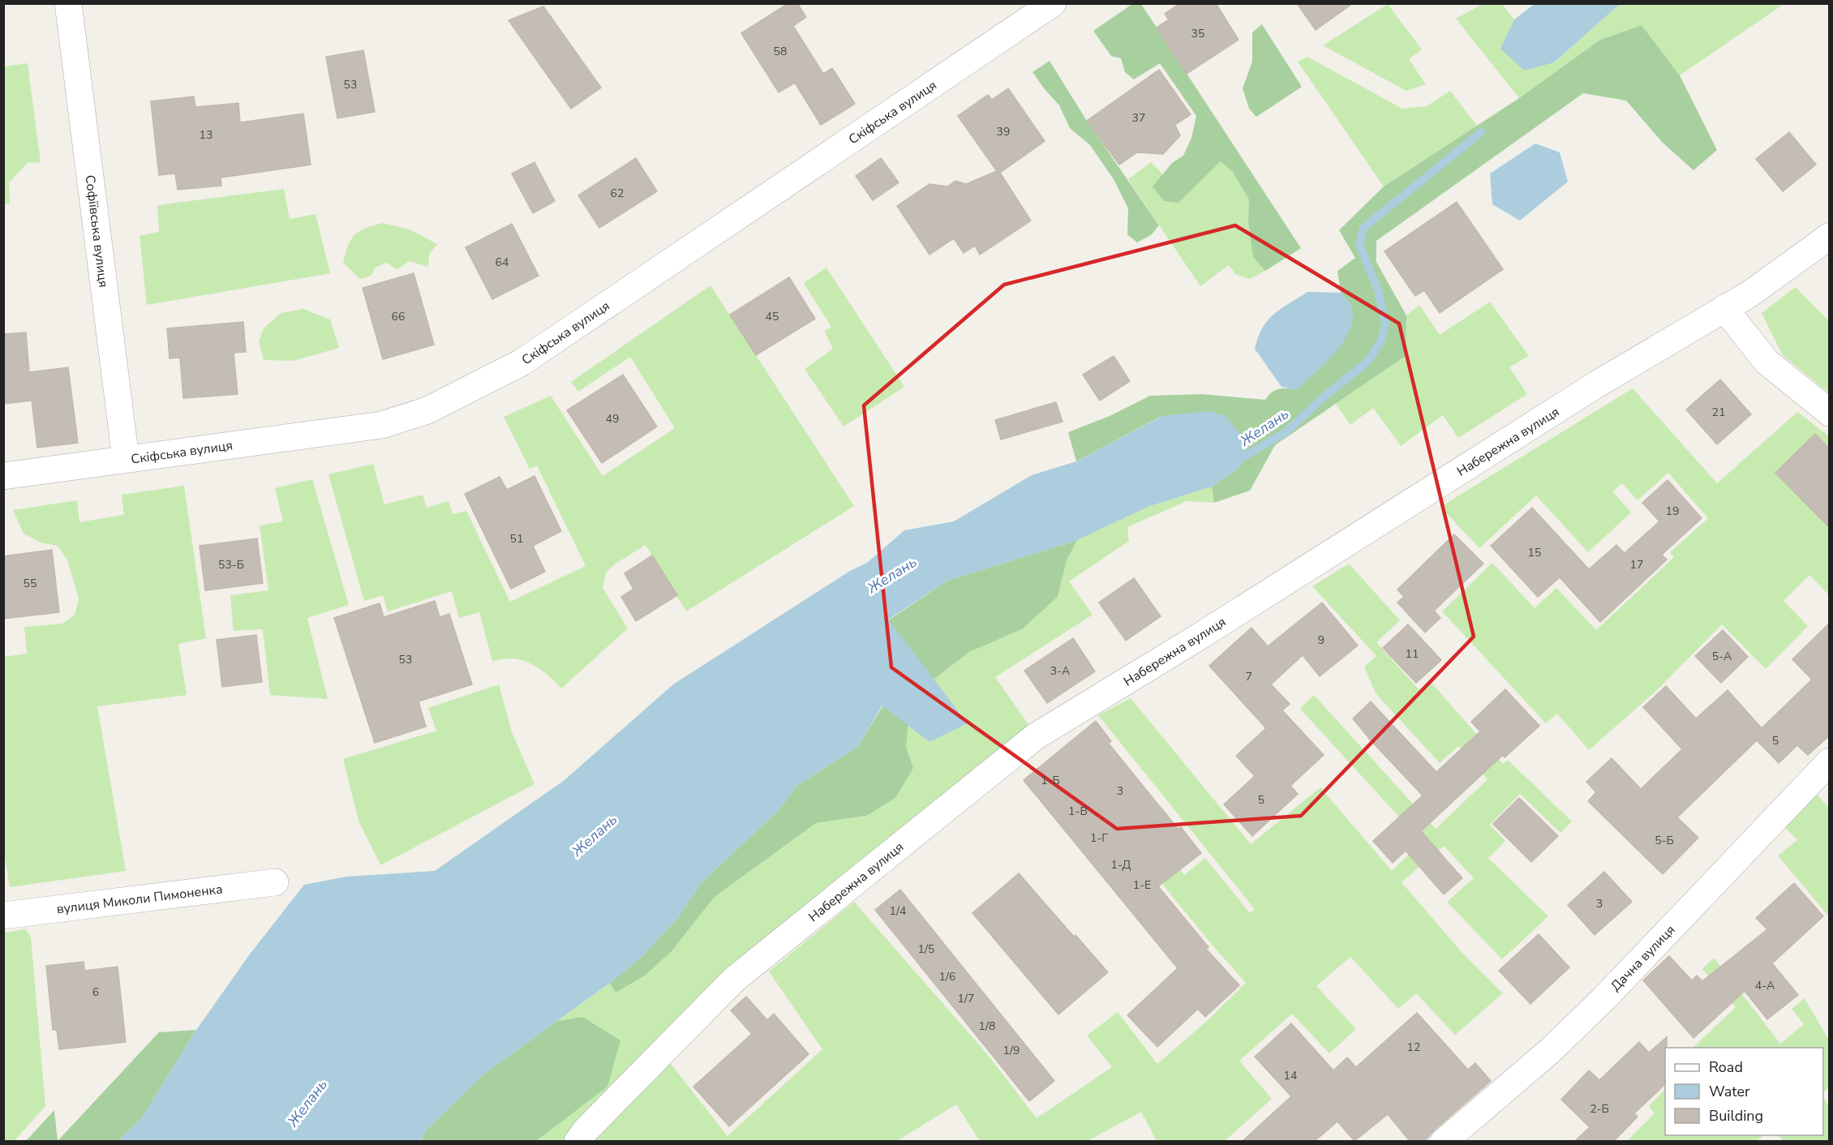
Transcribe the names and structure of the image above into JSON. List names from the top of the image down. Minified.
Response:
{"streets":{"street":["Скіфська вулиця","Софіївська вулиця","Набережна вулиця","вулиця Миколи Пимоненка","Дачна вулиця"]},"crossings":[["Скіфська вулиця","Софіївська вулиця"]],"water":["Желань"],"house_numbers":["35","58","53","37","39","13","62","64","66","45","21","49","19","51","15","53-Б","17","55","9","11","5-А","53","3-А","7","5","1-Б","3","5","1-В","1-Г","5-Б","1-Д","1-Е","3","1/4","1/5","1/6","4-А","6","1/7","1/8","12","1/9","14","2-Б"],"legend":["Road","Water","Building"]}
